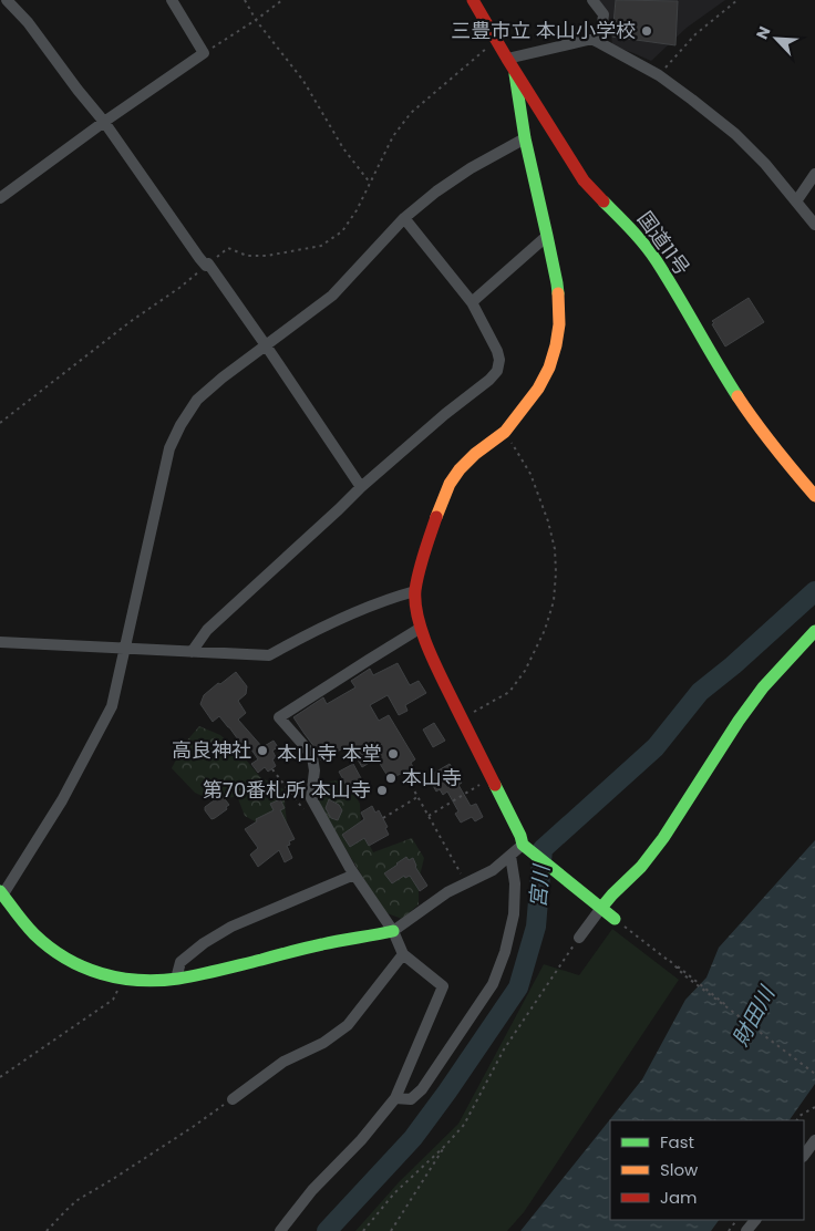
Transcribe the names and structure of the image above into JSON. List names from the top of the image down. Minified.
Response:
{"streets":{"main road":["国道11号"]},"water":["宮川","財田川"],"places":["三豊市立 本山小学校","高良神社","本山寺 本堂","本山寺","第70番札所 本山寺"],"legend":["Fast","Slow","Jam"],"north":"top left"}
